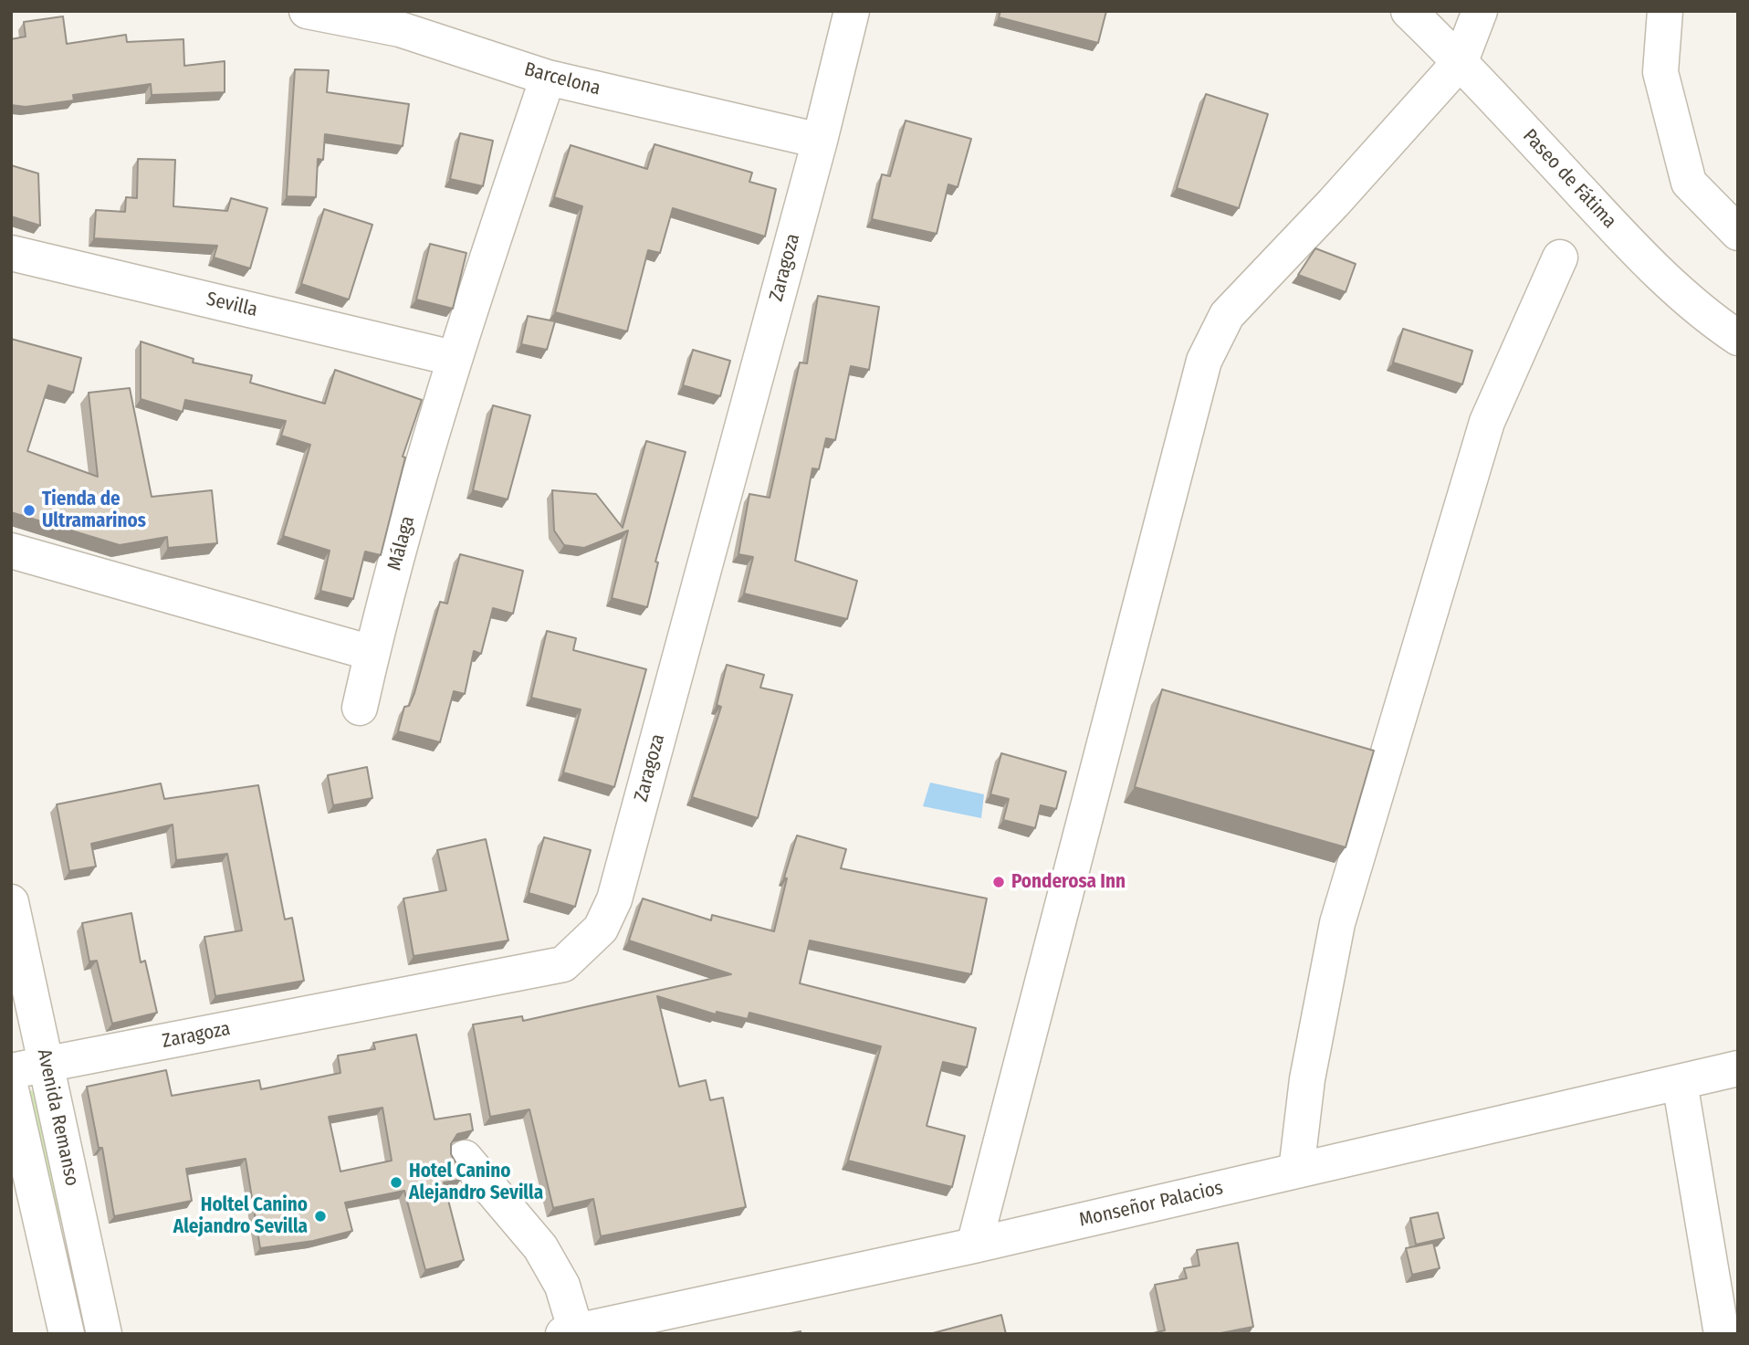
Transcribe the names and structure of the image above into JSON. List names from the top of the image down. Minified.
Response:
{"streets":{"street":["Barcelona","Paseo de Fátima","Zaragoza","Sevilla","Málaga","Avenida Remanso","Monseñor Palacios"]},"crossings":[["Barcelona","Zaragoza"],["Barcelona","Málaga"],["Zaragoza","Avenida Remanso"],["Sevilla","Málaga"]],"places":["Tienda de Ultramarinos","Ponderosa Inn","Hotel Canino Alejandro Sevilla","Holtel Canino Alejandro Sevilla"]}
